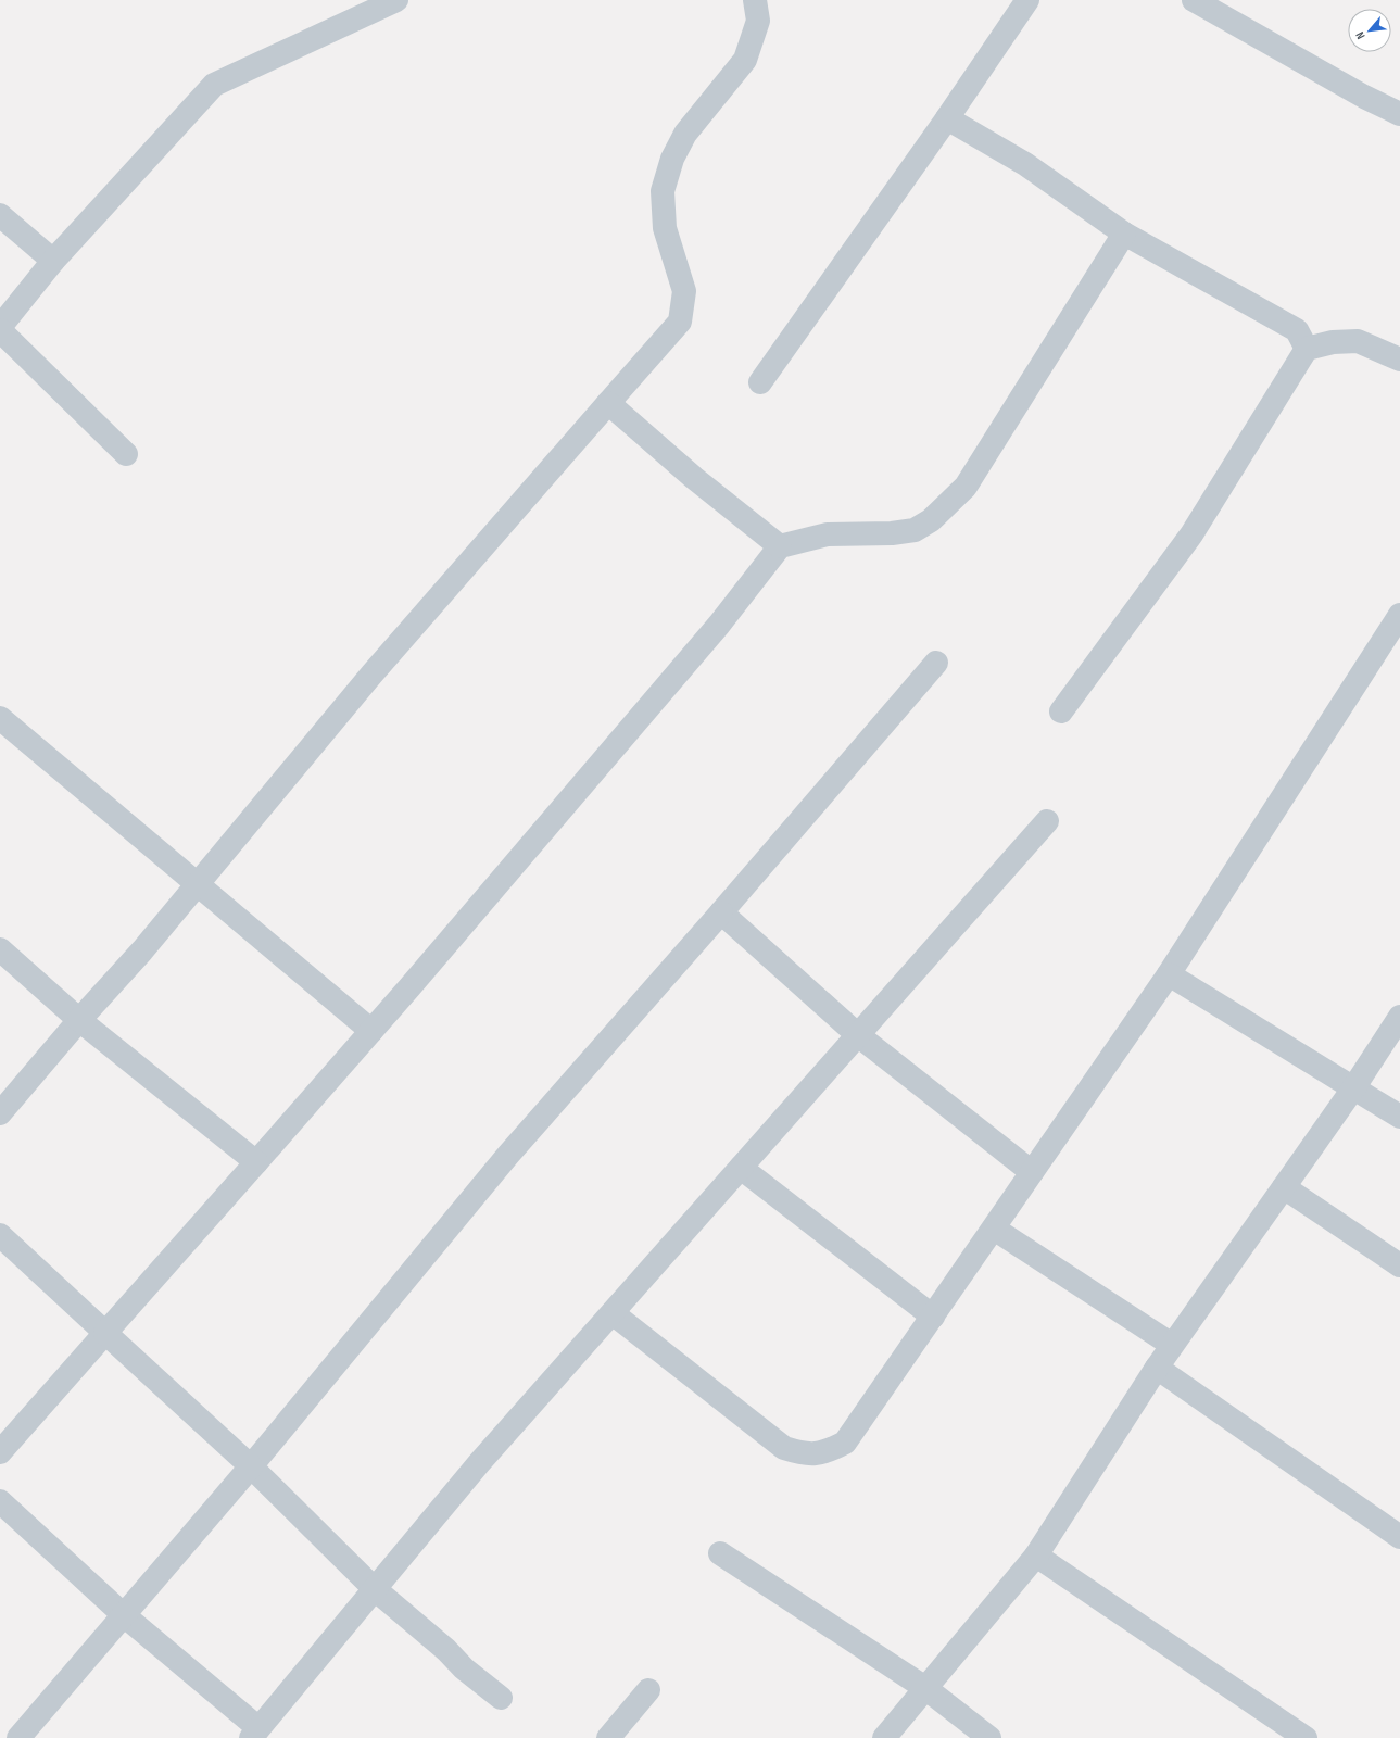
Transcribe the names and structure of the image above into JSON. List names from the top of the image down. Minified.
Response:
{"north":"bottom left"}
